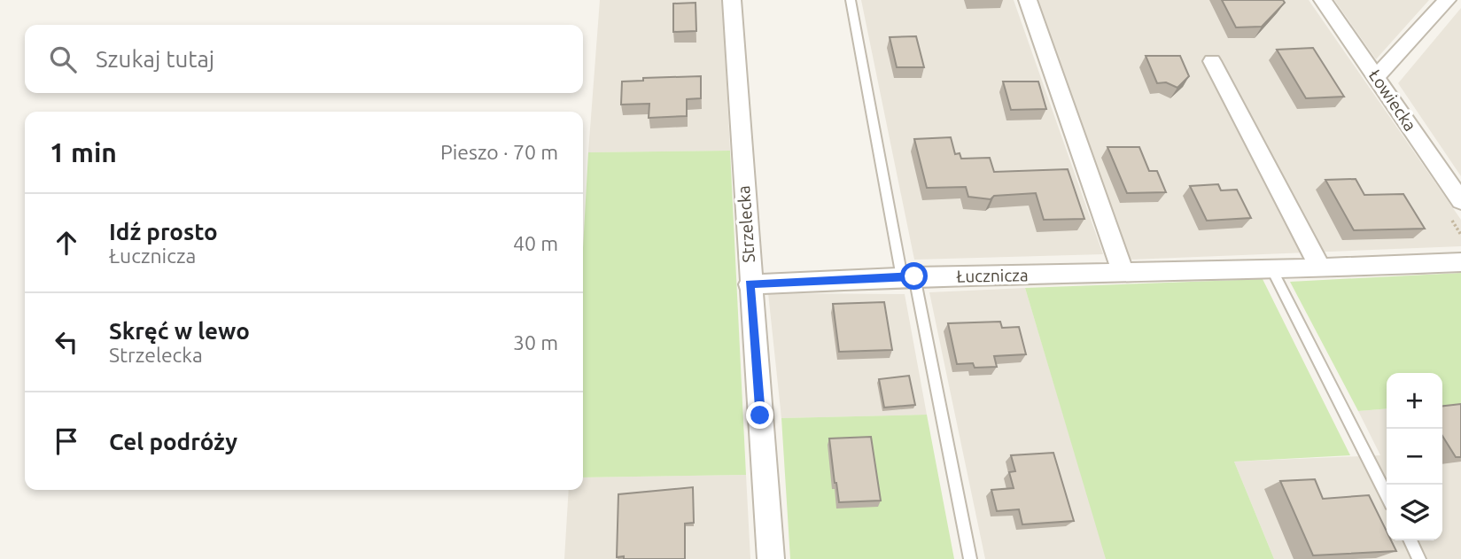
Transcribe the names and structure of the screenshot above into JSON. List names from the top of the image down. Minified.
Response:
{"streets":{"street":["Łowiecka","Strzelecka","Łucznicza"]},"crossings":[["Strzelecka","Łucznicza"]],"page":{"search":"Szukaj tutaj","heading":["1 min","Pieszo · 70 m"],"list":[["Idź prosto","Łucznicza","40 m"],["Skręć w lewo","Strzelecka","30 m"],"Cel podróży"],"map_buttons":["+","−"]}}
